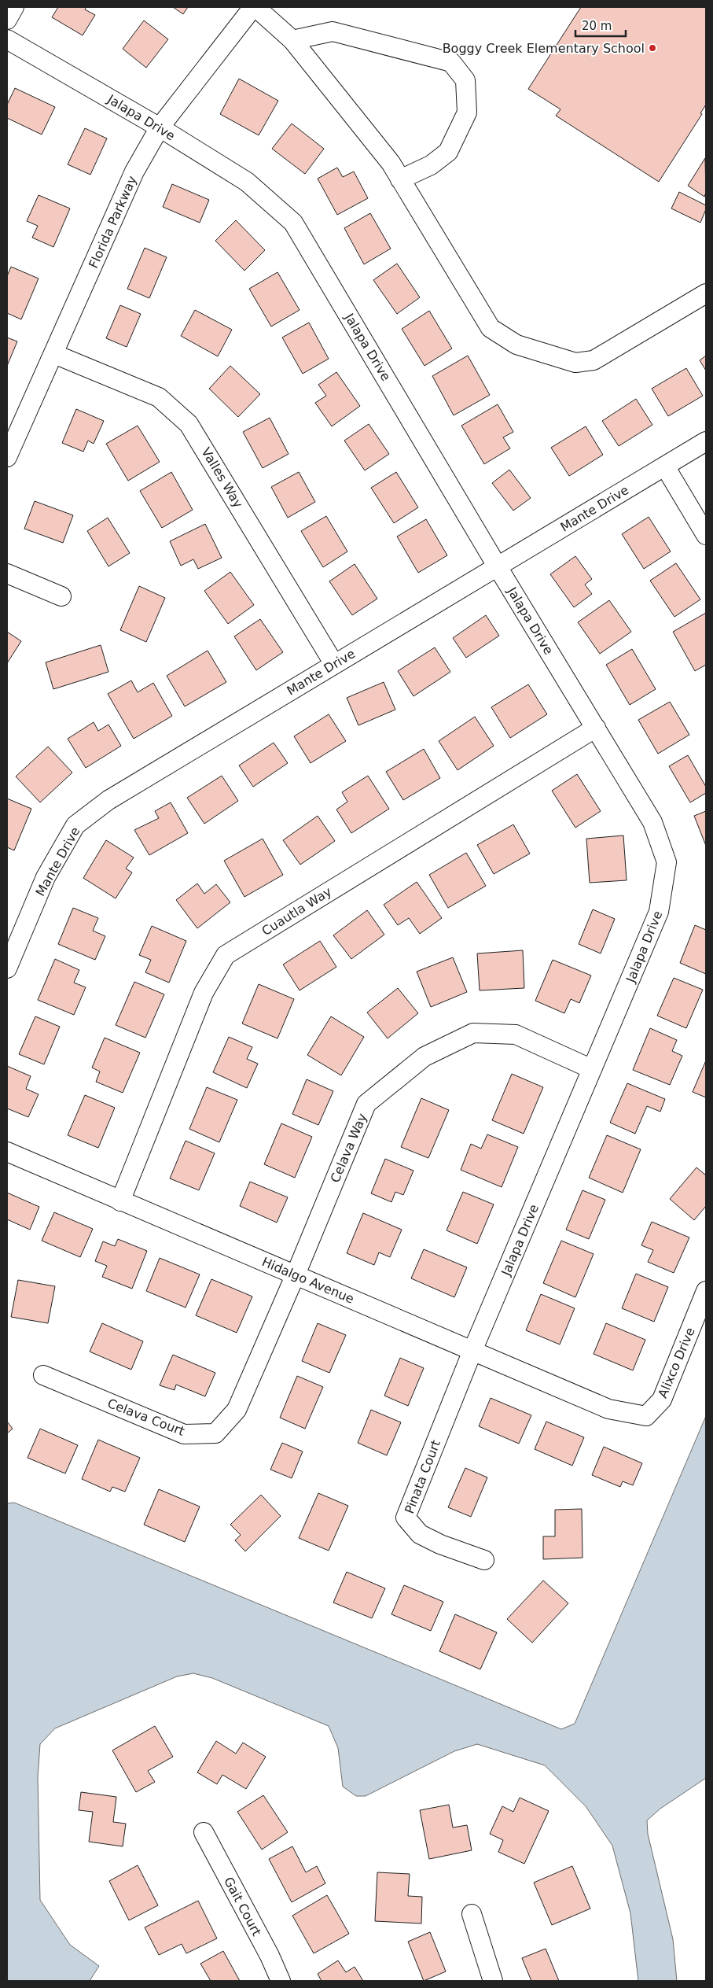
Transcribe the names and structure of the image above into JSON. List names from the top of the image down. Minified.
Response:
{"streets":{"street":["Jalapa Drive","Florida Parkway","Valles Way","Mante Drive","Cuautla Way","Celava Way","Hidalgo Avenue","Alixco Drive","Celava Court","Pinata Court","Gait Court"]},"crossings":[["Jalapa Drive","Florida Parkway"],["Jalapa Drive","Mante Drive"],["Jalapa Drive","Cuautla Way"],["Jalapa Drive","Celava Way"],["Jalapa Drive","Hidalgo Avenue"],["Jalapa Drive","Pinata Court"],["Florida Parkway","Valles Way"],["Valles Way","Mante Drive"],["Cuautla Way","Hidalgo Avenue"],["Celava Way","Hidalgo Avenue"],["Celava Way","Celava Court"],["Hidalgo Avenue","Alixco Drive"],["Hidalgo Avenue","Celava Court"],["Hidalgo Avenue","Pinata Court"]],"places":["Boggy Creek Elementary School"],"scale_bar":"20 m"}
